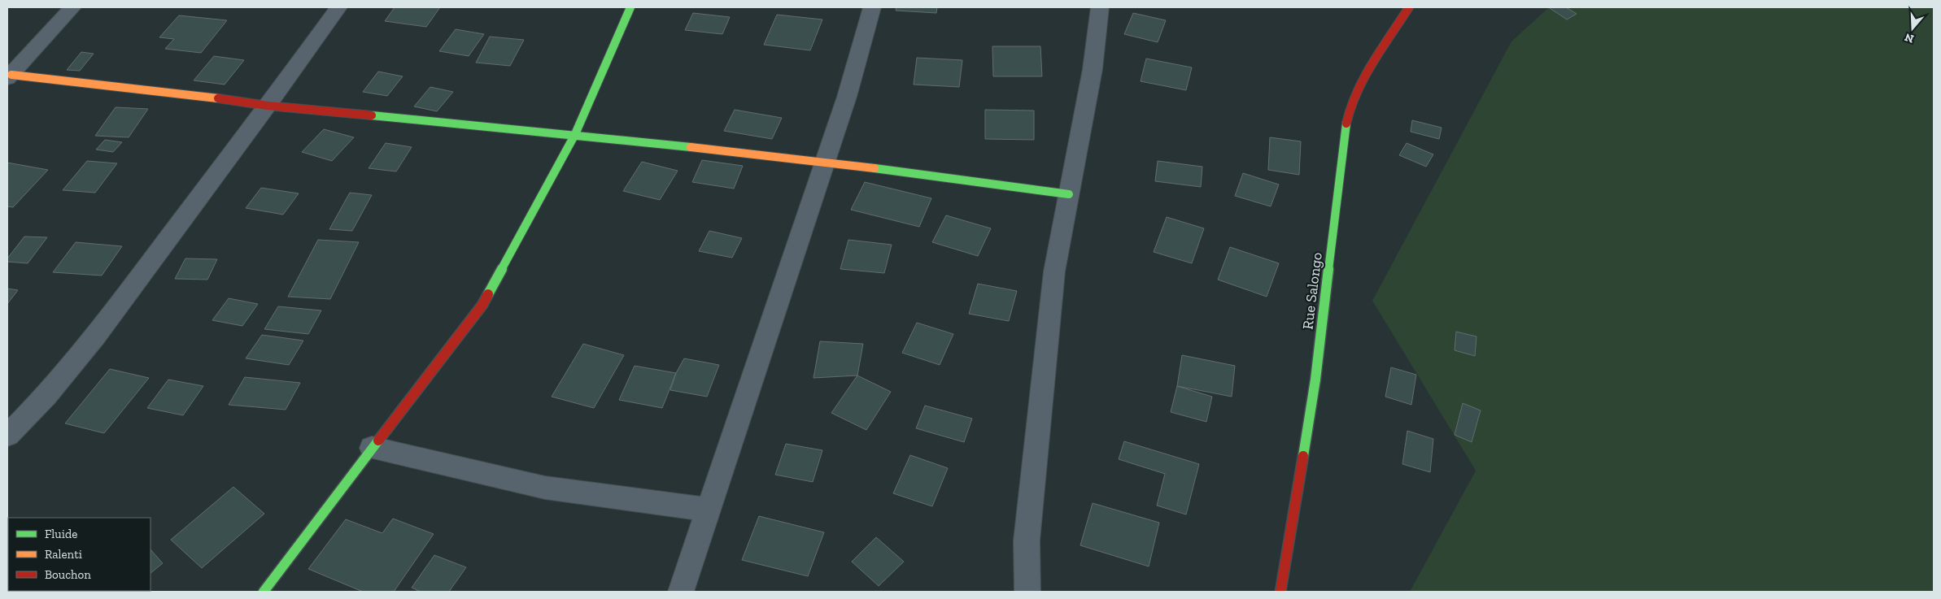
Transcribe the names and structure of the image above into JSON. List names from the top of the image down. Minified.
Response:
{"streets":{"street":["Rue Salongo"]},"legend":["Fluide","Ralenti","Bouchon"],"north":"bottom"}
